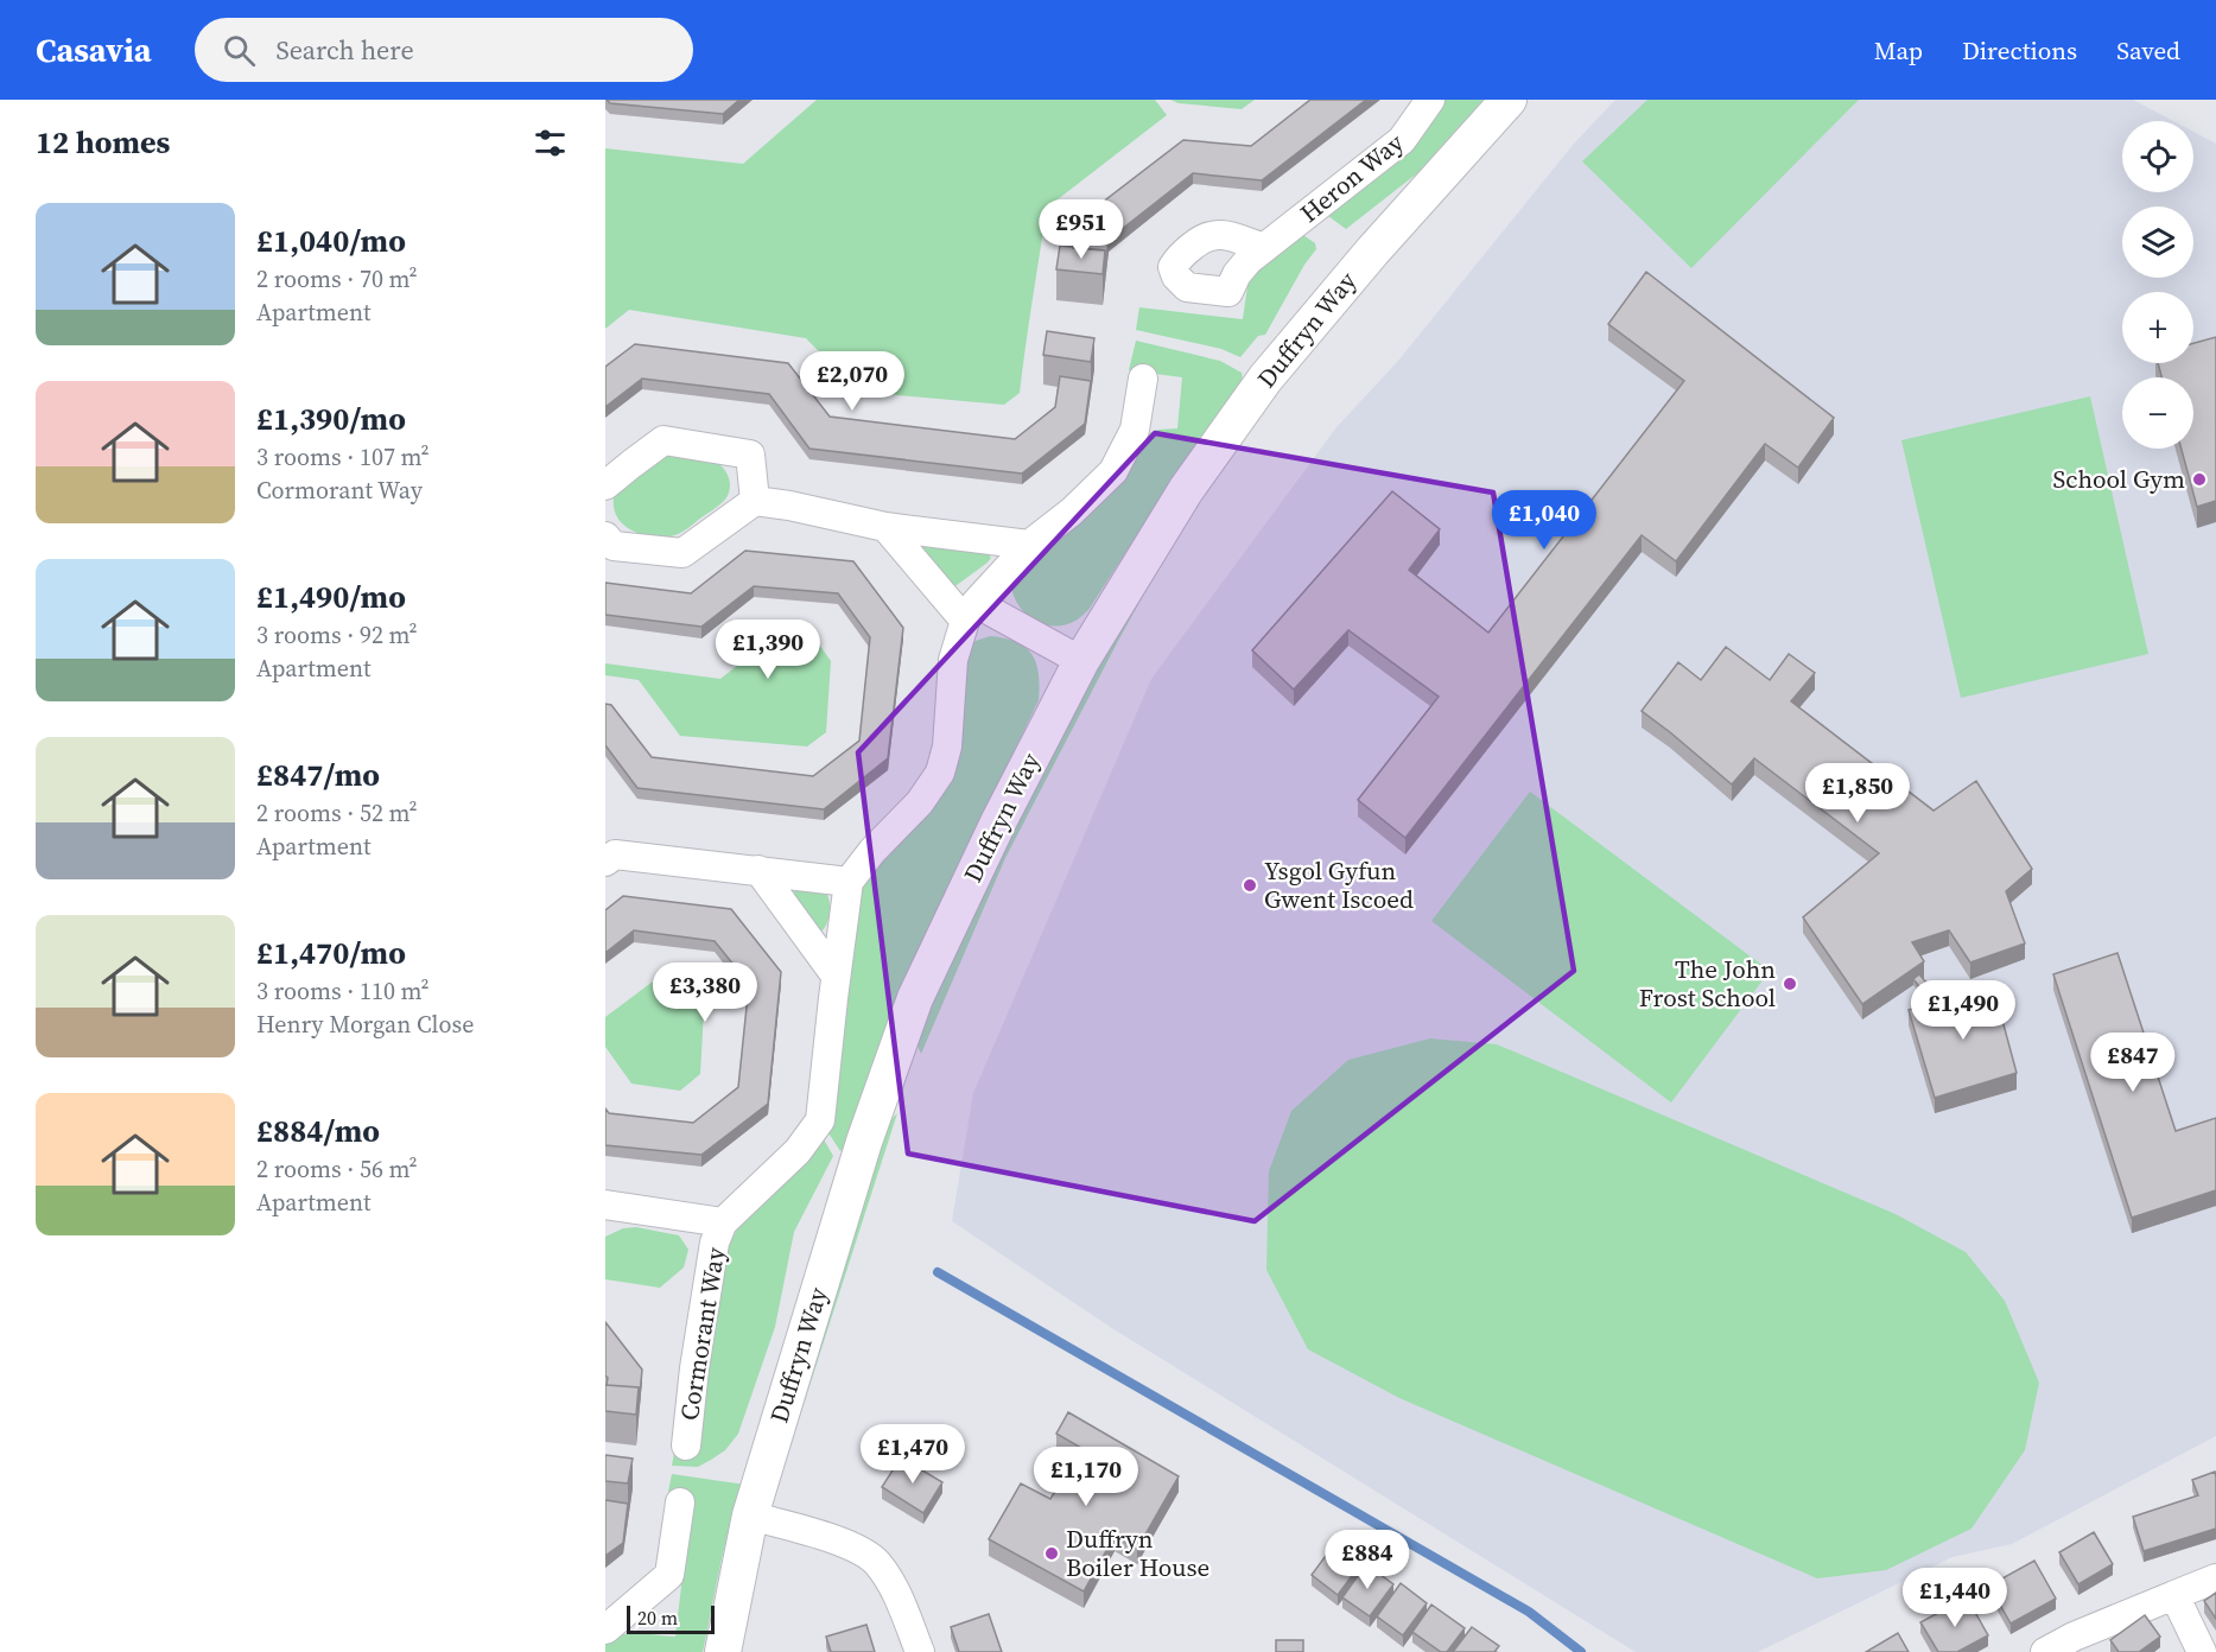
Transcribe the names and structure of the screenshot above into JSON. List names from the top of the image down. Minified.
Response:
{"streets":{"street":["Heron Way","Duffryn Way","Cormorant Way"]},"places":["School Gym","Ysgol Gyfun Gwent Iscoed","The John Frost School","Duffryn Boiler House"],"scale_bar":"20 m","page":{"header":"Casavia","search":"Search here","nav":["Map","Directions","Saved"],"heading":"12 homes","map_buttons":["+","−"],"list":[{"name":"£1,040/mo","note":"2 rooms · 70 m² · Apartment"},{"name":"£1,390/mo","note":"3 rooms · 107 m² · Cormorant Way"},{"name":"£1,490/mo","note":"3 rooms · 92 m² · Apartment"},{"name":"£847/mo","note":"2 rooms · 52 m² · Apartment"},{"name":"£1,470/mo","note":"3 rooms · 110 m² · Henry Morgan Close"},{"name":"£884/mo","note":"2 rooms · 56 m² · Apartment"}],"price":["£951","£2,070","£1,040","£1,390","£1,850","£3,380","£1,490","£847","£1,470","£1,170","£884","£1,440"],"scale":"20 m"}}
